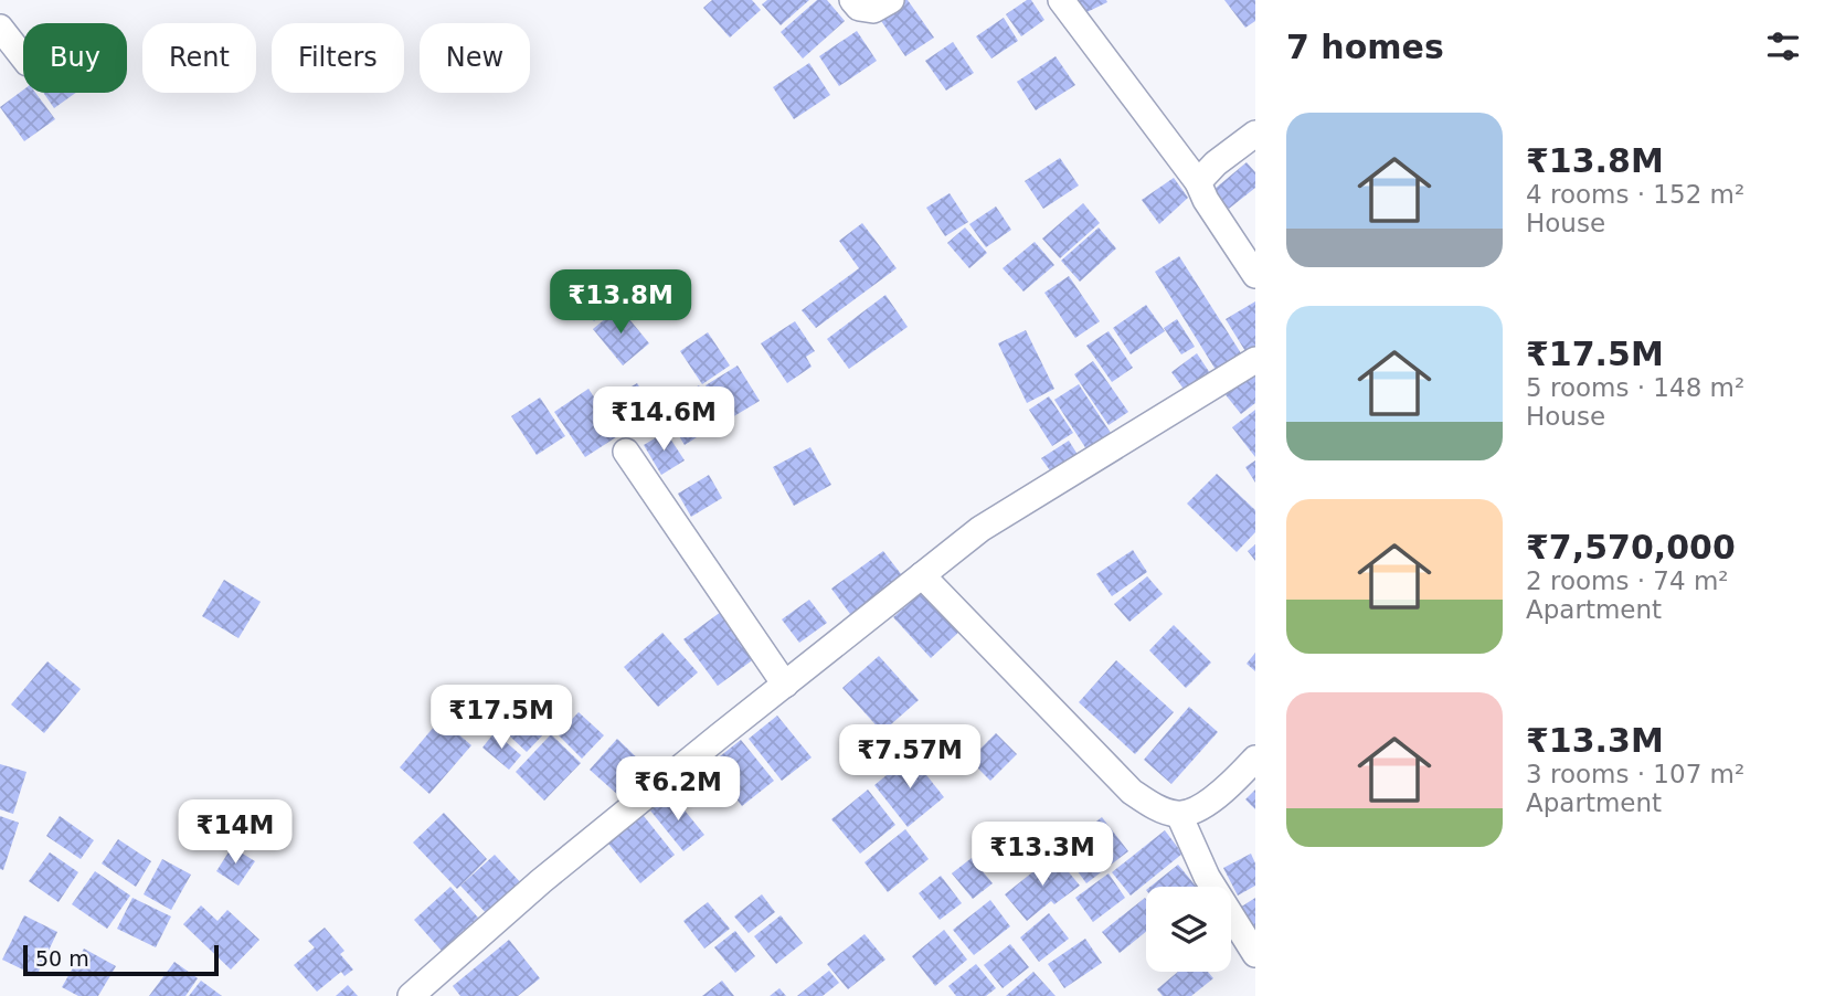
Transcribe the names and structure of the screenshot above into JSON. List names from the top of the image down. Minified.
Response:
{"scale_bar":"50 m","page":{"heading":"7 homes","chip":["Buy","Rent","Filters","New"],"list":[{"name":"₹13.8M","note":"4 rooms · 152 m² · House"},{"name":"₹17.5M","note":"5 rooms · 148 m² · House"},{"name":"₹7,570,000","note":"2 rooms · 74 m² · Apartment"},{"name":"₹13.3M","note":"3 rooms · 107 m² · Apartment"}],"price":["₹13.8M","₹14.6M","₹17.5M","₹7.57M","₹6.2M","₹14M","₹13.3M"],"scale":"50 m"}}
